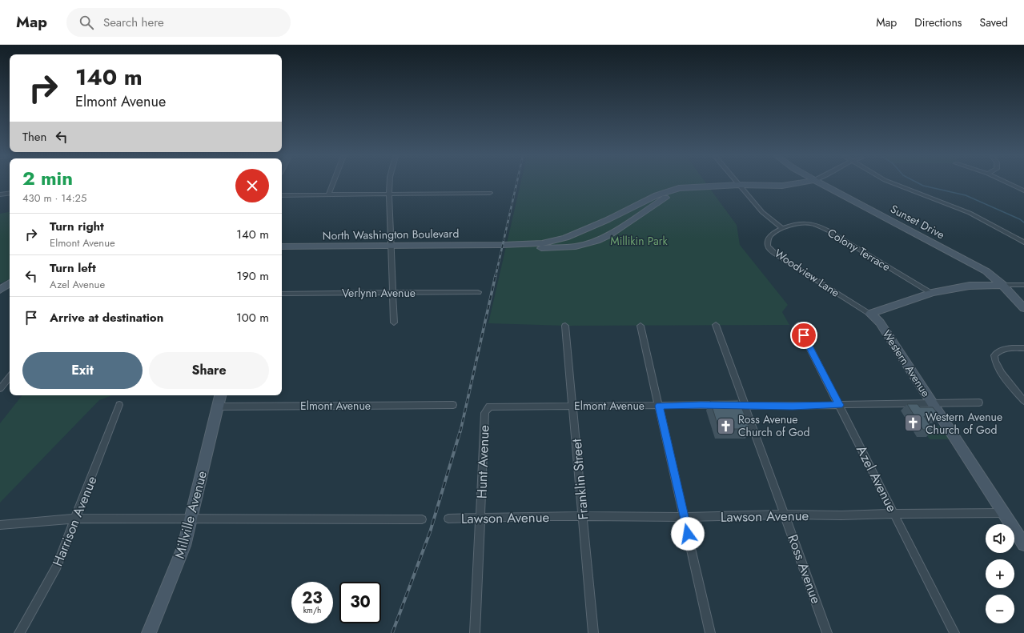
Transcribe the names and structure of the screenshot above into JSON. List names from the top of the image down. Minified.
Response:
{"streets":{"street":["Sunset Drive","North Washington Boulevard","Colony Terrace","Woodview Lane","Verlynn Avenue","Western Avenue","Elmont Avenue","Hunt Avenue","Azel Avenue","Franklin Street","Millville Avenue","Lawson Avenue","Harrison Avenue","Ross Avenue"]},"crossings":[["Colony Terrace","Woodview Lane"],["Woodview Lane","Western Avenue"],["Western Avenue","Elmont Avenue"],["Western Avenue","Lawson Avenue"],["Elmont Avenue","Hunt Avenue"],["Elmont Avenue","Azel Avenue"],["Elmont Avenue","Franklin Street"],["Elmont Avenue","Millville Avenue"],["Elmont Avenue","Ross Avenue"],["Hunt Avenue","Lawson Avenue"],["Azel Avenue","Lawson Avenue"],["Franklin Street","Lawson Avenue"],["Lawson Avenue","Ross Avenue"]],"parks":["Millikin Park"],"places":{"church":["Western Avenue Church of God","Ross Avenue Church of God"]},"page":{"header":"Map","search":"Search here","nav":["Map","Directions","Saved"],"turn":["140 m","Elmont Avenue"],"then":"Then","heading":["2 min","430 m · 14:25"],"list":[{"name":"Turn right","note":"Elmont Avenue","value":"140 m"},{"name":"Turn left","note":"Azel Avenue","value":"190 m"},{"name":"Arrive at destination","value":"100 m"}],"buttons":["Exit","Share"],"map_buttons":["+","−"],"speed":"23 km/h","limit":"30"}}
